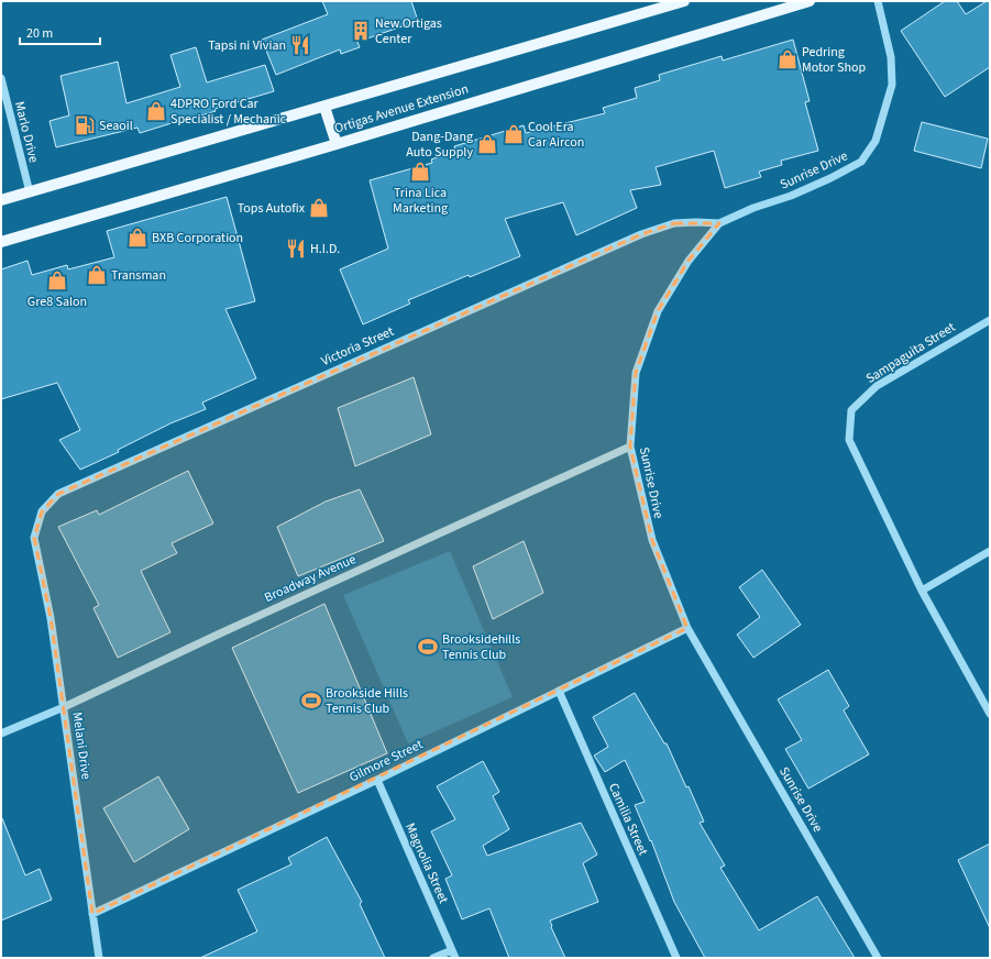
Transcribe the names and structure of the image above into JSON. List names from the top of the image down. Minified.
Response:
{"streets":{"main road":["Ortigas Avenue Extension"],"street":["Marlo Drive","Sunrise Drive","Victoria Street","Sampaguita Street","Broadway Avenue","Melani Drive","Gilmore Street","Camilia Street","Magnolia Street"]},"crossings":[["Ortigas Avenue Extension","Marlo Drive"],["Sunrise Drive","Victoria Street"],["Sunrise Drive","Broadway Avenue"],["Sunrise Drive","Gilmore Street"],["Victoria Street","Melani Drive"],["Broadway Avenue","Melani Drive"],["Melani Drive","Gilmore Street"],["Gilmore Street","Camilia Street"],["Gilmore Street","Magnolia Street"]],"places":{"building":["New Ortigas Center"],"restaurant":["Tapsi ni Vivian","H.I.D."],"shop":["Pedring Motor Shop","4DPRO Ford Car Specialist / Mechanic","Cool Era Car Aircon","Dang-Dang Auto Supply","Trina Lica Marketing","Tops Autofix","BXB Corporation","Transman","Gre8 Salon"],"fuel station":["Seaoil"],"sports":["Brooksidehills Tennis Club","Brookside Hills Tennis Club"]},"scale_bar":"20 m"}
